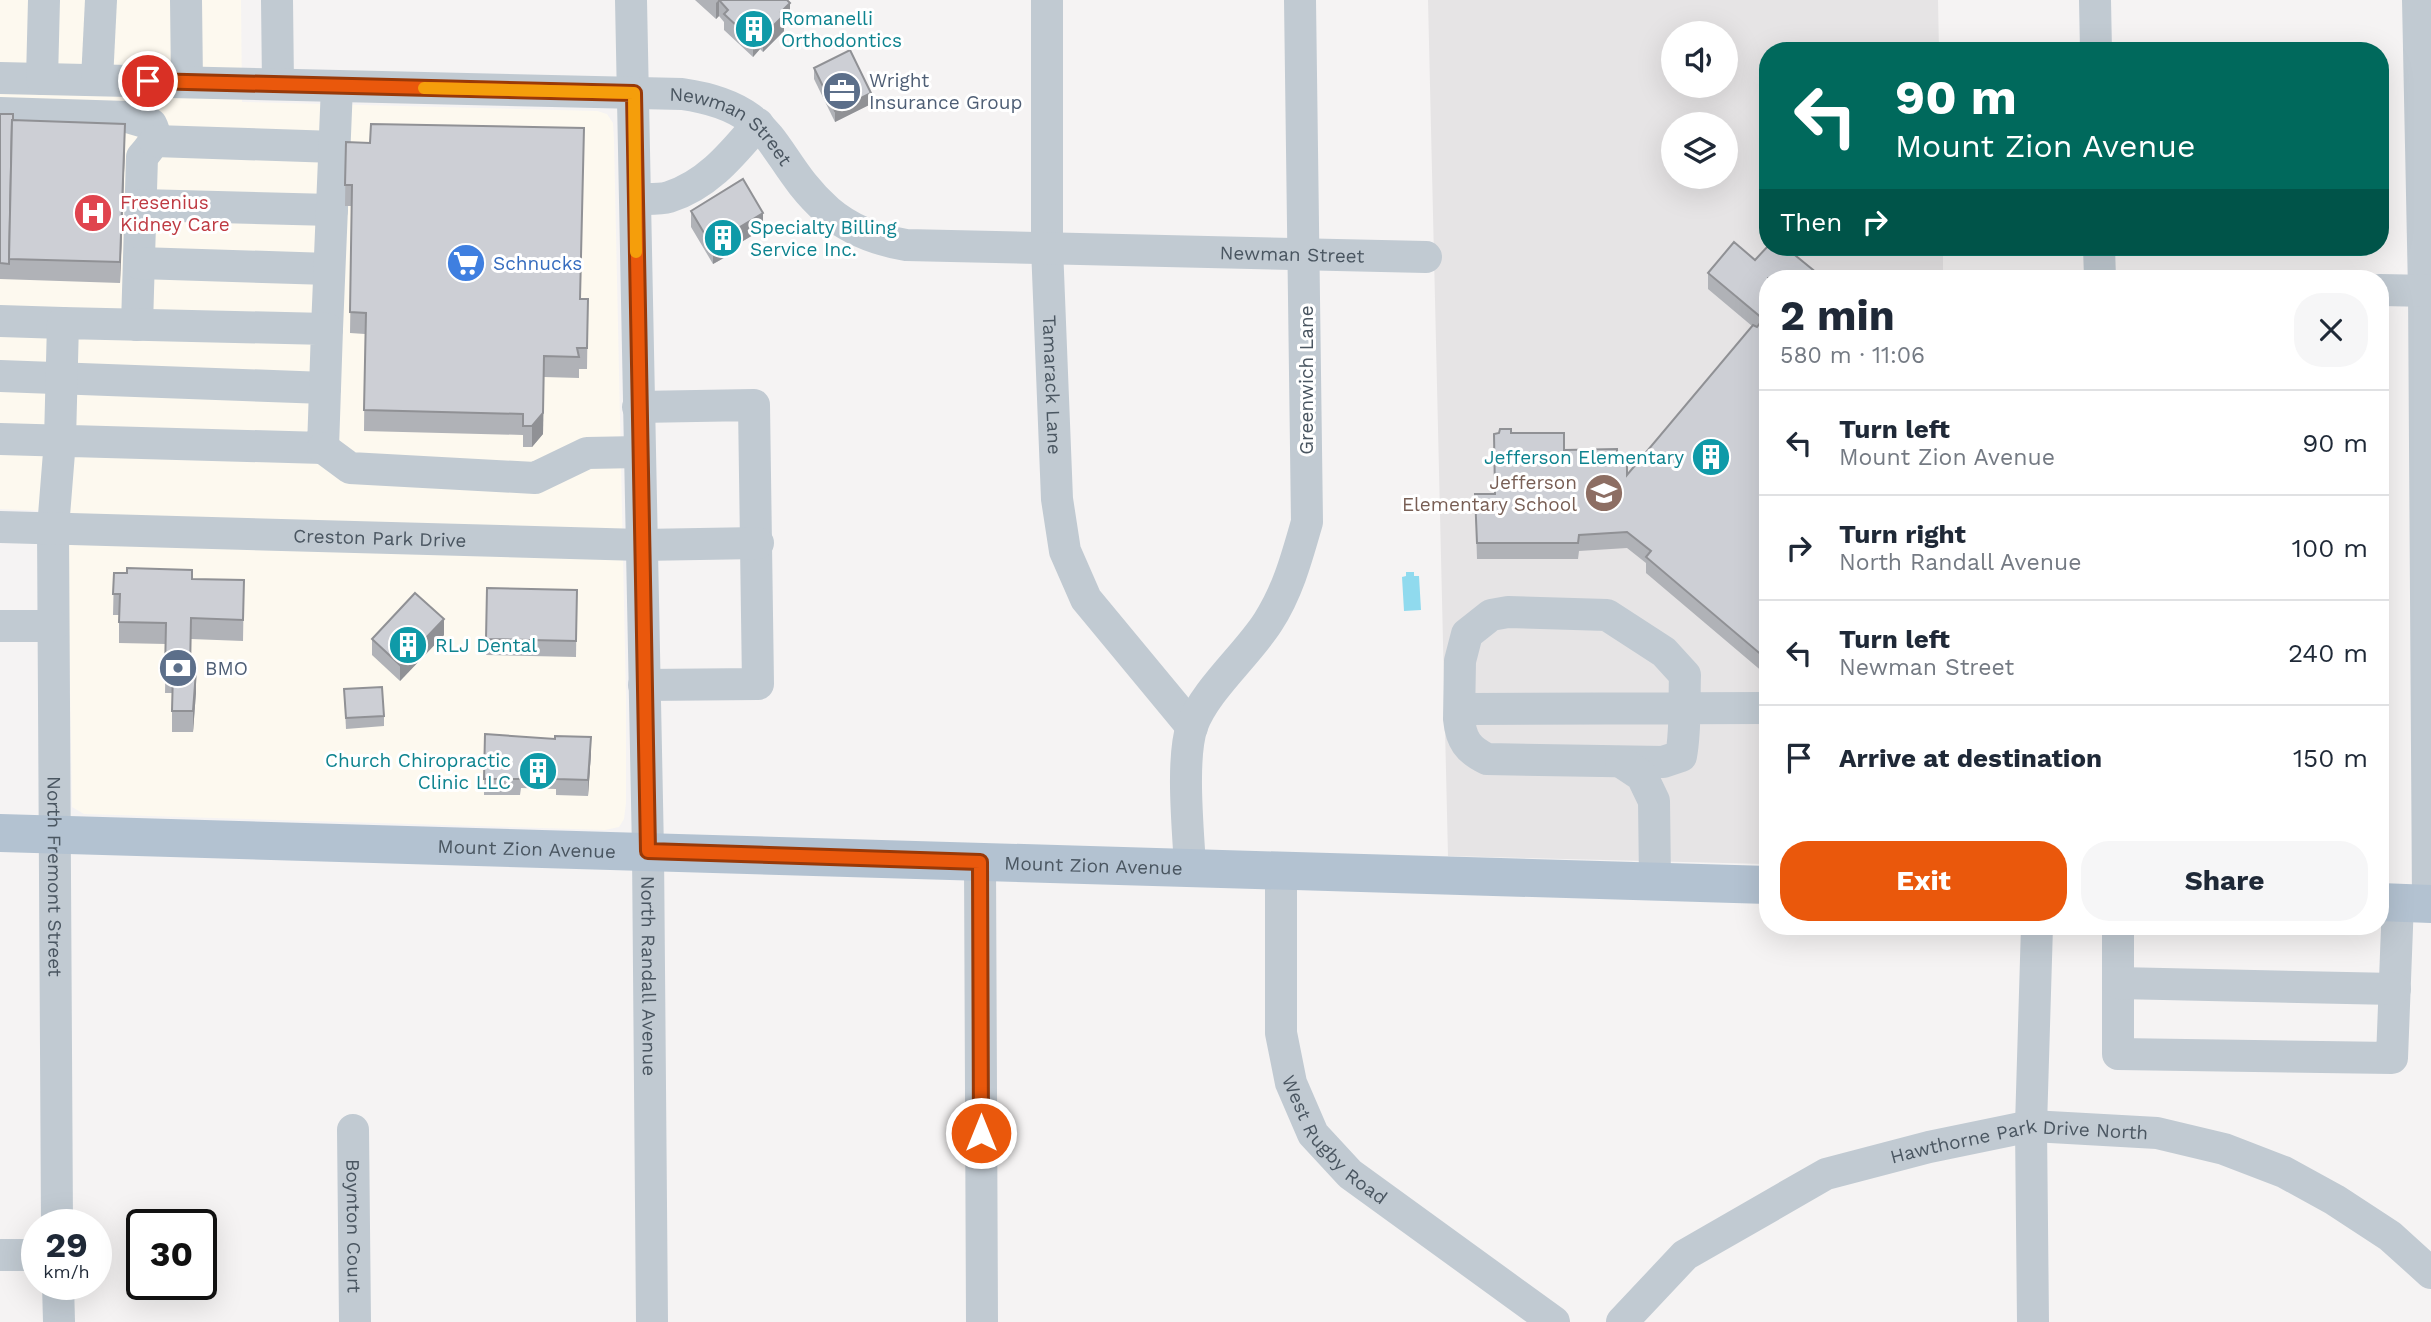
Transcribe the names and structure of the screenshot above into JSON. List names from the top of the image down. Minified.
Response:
{"streets":{"main road":["Mount Zion Avenue"],"street":["Newman Street","Greenwich Lane","Tamarack Lane","Creston Park Drive","North Fremont Street","North Randall Avenue","West Rugby Road","Hawthorne Park Drive North","Boynton Court"]},"crossings":[["Newman Street","Greenwich Lane"],["Newman Street","Tamarack Lane"],["Newman Street","North Randall Avenue"],["Greenwich Lane","Tamarack Lane"],["Creston Park Drive","North Fremont Street"],["Creston Park Drive","North Randall Avenue"],["Mount Zion Avenue","North Fremont Street"],["Mount Zion Avenue","North Randall Avenue"],["Mount Zion Avenue","West Rugby Road"]],"places":{"building":["Romanelli Orthodontics","Specialty Billing Service Inc.","Jefferson Elementary","RLJ Dental","Church Chiropractic Clinic LLC"],"office":["Wright Insurance Group"],"hospital":["Fresenius Kidney Care"],"supermarket":["Schnucks"],"school or university":["Jefferson Elementary School"],"bank":["BMO"]},"page":{"turn":["90 m","Mount Zion Avenue"],"then":"Then","heading":["2 min","580 m · 11:06"],"list":[{"name":"Turn left","note":"Mount Zion Avenue","value":"90 m"},{"name":"Turn right","note":"North Randall Avenue","value":"100 m"},{"name":"Turn left","note":"Newman Street","value":"240 m"},{"name":"Arrive at destination","value":"150 m"}],"buttons":["Exit","Share"],"speed":"29 km/h","limit":"30"}}
